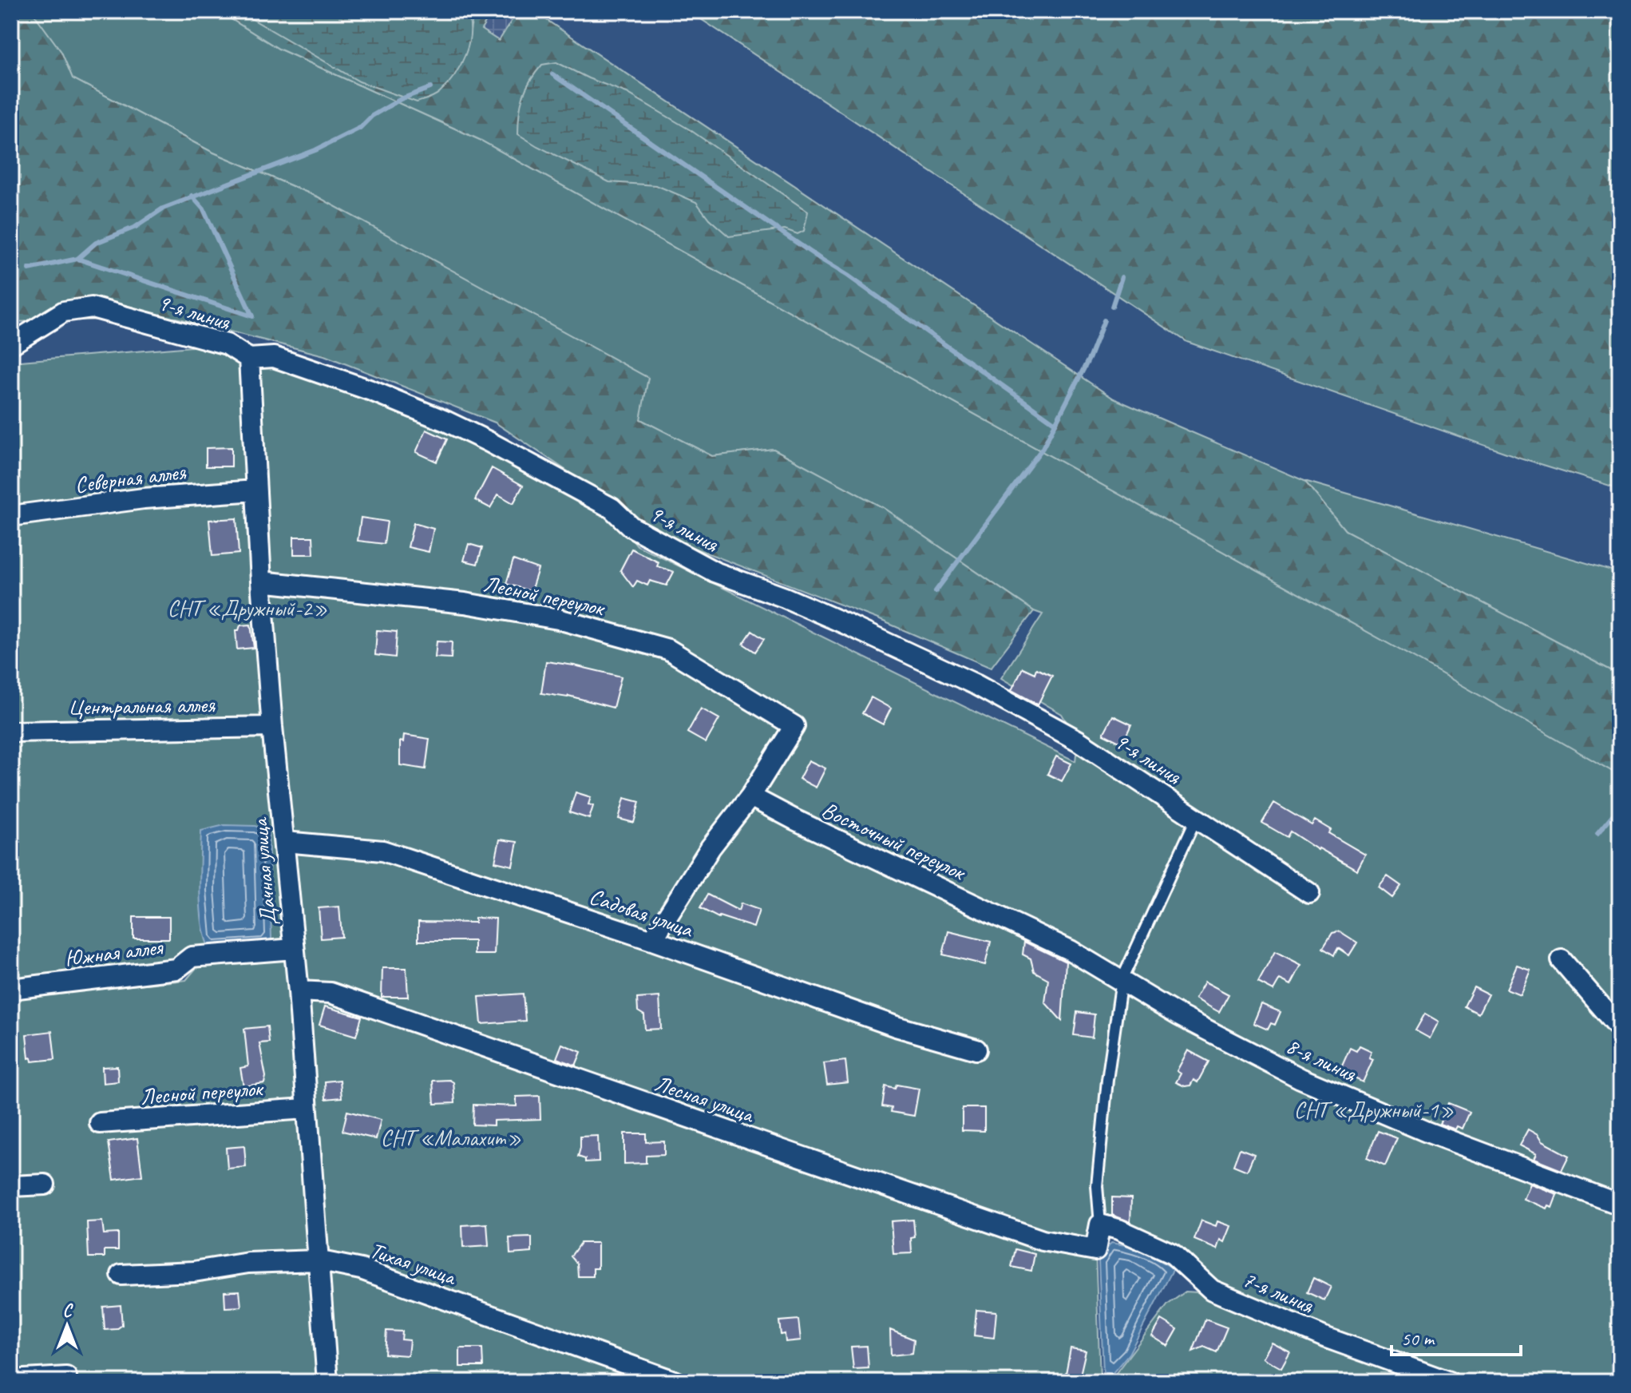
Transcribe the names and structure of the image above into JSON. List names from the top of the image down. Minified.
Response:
{"streets":{"street":["9-я линия","Северная аллея","Лесной переулок","Центральная аллея","Восточный переулок","Дачная улица","Садовая улица","Южная аллея","8-я линия","Лесная улица","Тихая улица","7-я линия"]},"crossings":[["9-я линия","Дачная улица"],["Северная аллея","Дачная улица"],["Лесной переулок","Восточный переулок"],["Лесной переулок","Дачная улица"],["Центральная аллея","Дачная улица"],["Восточный переулок","8-я линия"],["Дачная улица","Садовая улица"],["Дачная улица","Южная аллея"],["Дачная улица","Лесная улица"],["Дачная улица","Тихая улица"],["Лесная улица","7-я линия"]],"parks":["СНТ «Дружный-2»","СНТ «Дружный-1»","СНТ «Малахит»"],"scale_bar":"50 m","north":"top"}
